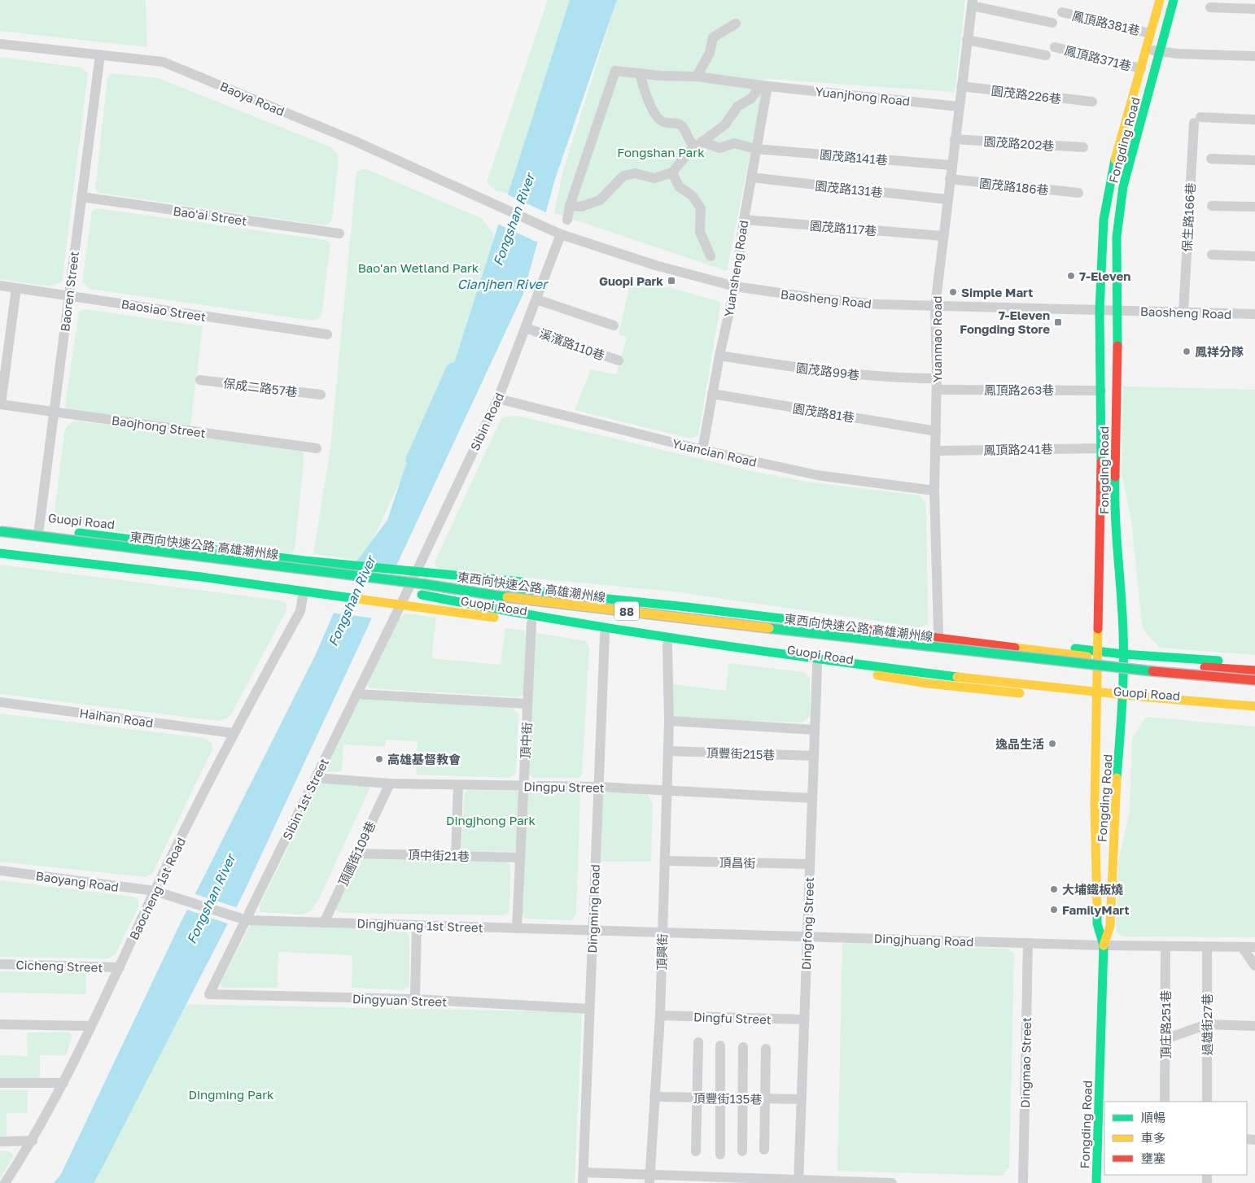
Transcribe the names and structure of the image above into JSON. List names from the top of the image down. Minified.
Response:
{"streets":{"main road":["Fongding Road","Guopi Road","東西向快速公路 高雄潮州線","88"],"street":["鳳頂路381巷","鳳頂路371巷","園茂路226巷","Yuanjhong Road","Baoya Road","園茂路202巷","園茂路141巷","園茂路186巷","園茂路131巷","Bao'ai Street","保生路166巷","園茂路117巷","Yuansheng Road","Baoren Street","Baosheng Road","Baosiao Street","Yuanmao Road","溪濱路110巷","園茂路99巷","保成二路57巷","鳳頂路263巷","園茂路81巷","Sibin Road","Baojhong Street","鳳頂路241巷","Yuancian Road","Haihan Road","頂中街","頂豐街215巷","Dingpu Street","Sibin 1st Street","頂圃街109巷","頂中街21巷","頂昌街","Baoyang Road","Baocheng 1st Road","Dingming Road","Dingfong Street","Dingjhuang 1st Street","Dingjhuang Road","頂興街","Cicheng Street","Dingyuan Street","Dingfu Street","頂庄路251巷","過雄街27巷","Dingmao Street","頂豐街135巷"]},"crossings":[["鳳頂路381巷","Fongding Road"],["鳳頂路371巷","Fongding Road"],["園茂路226巷","Yuanmao Road"],["Yuanjhong Road","Yuansheng Road"],["Yuanjhong Road","Yuanmao Road"],["Baoya Road","Baoren Street"],["Baoya Road","Baosheng Road"],["Baoya Road","Sibin Road"],["Fongding Road","Baosheng Road"],["Fongding Road","鳳頂路263巷"],["Fongding Road","鳳頂路241巷"],["Fongding Road","Guopi Road"],["Fongding Road","Dingjhuang Road"],["園茂路202巷","Yuanmao Road"],["園茂路141巷","Yuansheng Road"],["園茂路141巷","Yuanmao Road"],["園茂路186巷","Yuanmao Road"],["園茂路131巷","Yuansheng Road"],["園茂路131巷","Yuanmao Road"],["Bao'ai Street","Baoren Street"],["保生路166巷","Baosheng Road"],["園茂路117巷","Yuansheng Road"],["園茂路117巷","Yuanmao Road"],["Yuansheng Road","Baosheng Road"],["Yuansheng Road","園茂路99巷"],["Yuansheng Road","園茂路81巷"],["Yuansheng Road","Yuancian Road"],["Baoren Street","Baosiao Street"],["Baoren Street","Baojhong Street"],["Baoren Street","Guopi Road"],["Baosheng Road","Yuanmao Road"],["Baosheng Road","Sibin Road"],["Yuanmao Road","園茂路99巷"],["Yuanmao Road","鳳頂路263巷"],["Yuanmao Road","園茂路81巷"],["Yuanmao Road","鳳頂路241巷"],["Yuanmao Road","Yuancian Road"],["Yuanmao Road","Guopi Road"],["溪濱路110巷","Sibin Road"],["Sibin Road","Yuancian Road"],["Sibin Road","Guopi Road"],["Sibin Road","Sibin 1st Street"],["Guopi Road","頂中街"],["Guopi Road","Sibin 1st Street"],["Guopi Road","Baocheng 1st Road"],["Guopi Road","Dingming Road"],["Guopi Road","Dingfong Street"],["Guopi Road","頂興街"],["Haihan Road","Baocheng 1st Road"],["頂中街","Dingpu Street"],["頂中街","頂中街21巷"],["頂中街","Dingjhuang 1st Street"],["頂豐街215巷","Dingfong Street"],["頂豐街215巷","頂興街"],["Dingpu Street","Sibin 1st Street"],["Dingpu Street","頂圃街109巷"],["Dingpu Street","Dingming Road"],["Dingpu Street","Dingfong Street"],["Dingpu Street","頂興街"],["Sibin 1st Street","Baoyang Road"],["Sibin 1st Street","Dingjhuang 1st Street"],["Sibin 1st Street","Dingyuan Street"],["頂圃街109巷","頂中街21巷"],["頂圃街109巷","Dingjhuang 1st Street"],["頂昌街","Dingfong Street"],["頂昌街","頂興街"],["Baoyang Road","Baocheng 1st Road"],["Baoyang Road","Dingjhuang 1st Street"],["Baocheng 1st Road","Cicheng Street"],["Dingming Road","Dingjhuang 1st Street"],["Dingming Road","Dingjhuang Road"],["Dingming Road","Dingyuan Street"],["Dingfong Street","Dingjhuang Road"],["Dingfong Street","Dingfu Street"],["Dingfong Street","頂豐街135巷"],["Dingjhuang 1st Street","Dingjhuang Road"],["Dingjhuang Road","頂興街"],["Dingjhuang Road","頂庄路251巷"],["Dingjhuang Road","過雄街27巷"],["Dingjhuang Road","Dingmao Street"],["頂興街","Dingfu Street"],["頂興街","頂豐街135巷"]],"water":["Fongshan River","Cianjhen River"],"parks":["Fongshan Park","Bao'an Wetland Park","Dingjhong Park","Dingming Park"],"places":{"other":["7-Eleven","Simple Mart","鳳祥分隊","逸品生活","高雄基督教會","大埔鐵板燒","FamilyMart"],"transit":["Guopi Park","7-Eleven Fongding Store"]},"legend":["順暢","車多","壅塞"]}
